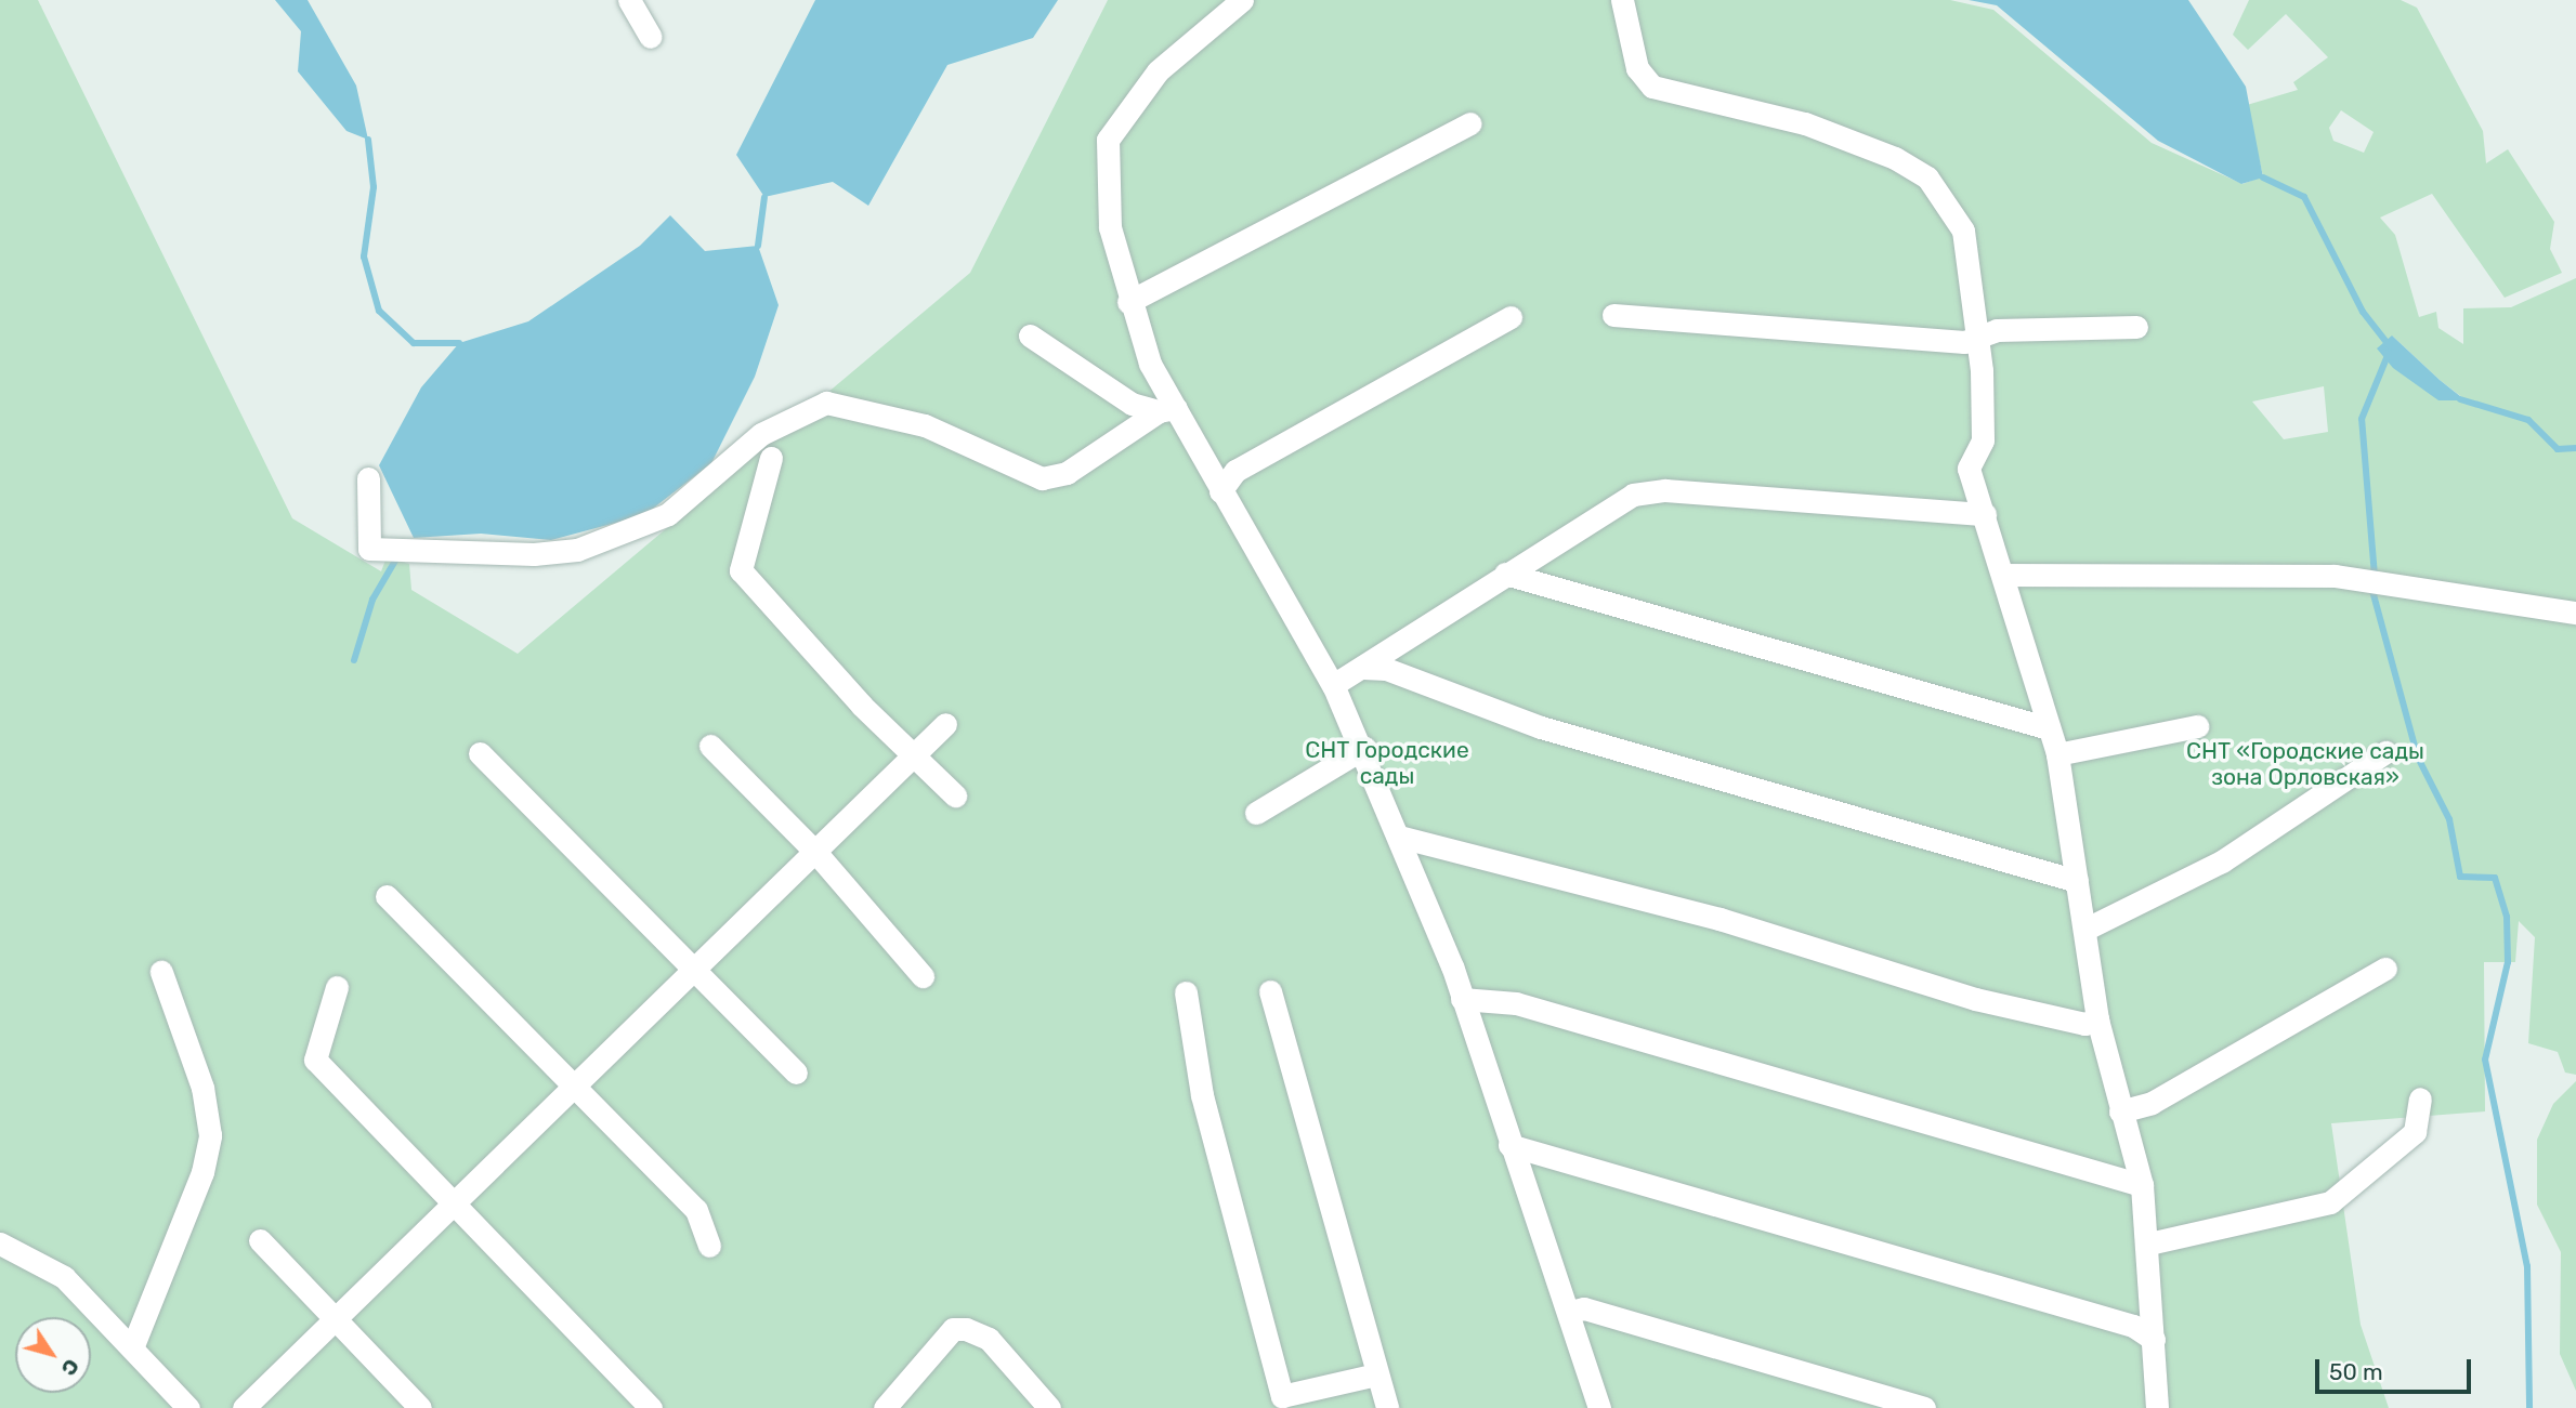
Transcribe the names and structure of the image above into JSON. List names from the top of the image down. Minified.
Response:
{"parks":["СНТ Городские сады","СНТ «Городские сады зона Орловская»"],"scale_bar":"50 m","north":"bottom right"}
